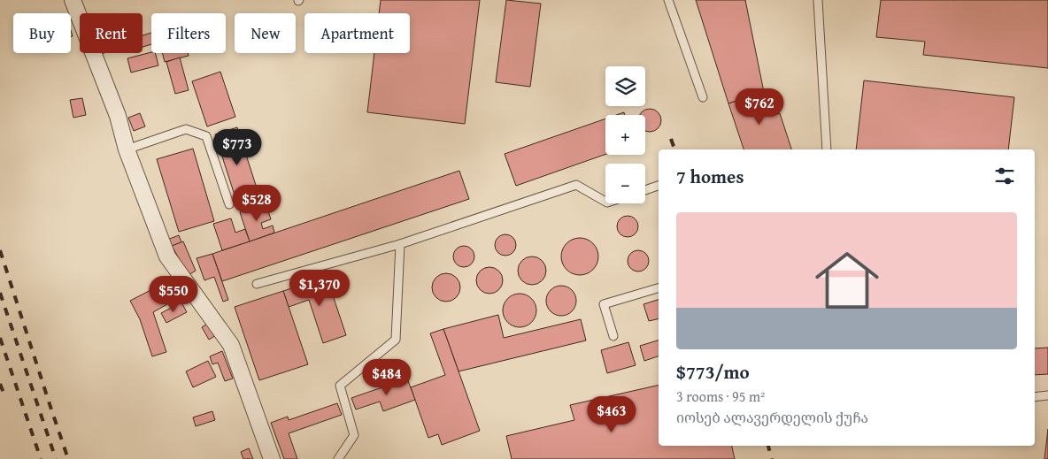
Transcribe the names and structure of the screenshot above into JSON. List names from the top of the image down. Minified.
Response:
{"page":{"chip":["Buy","Rent","Filters","New","Apartment"],"map_buttons":["+","−"],"price":["$762","$773","$528","$1,370","$550","$484","$463"],"heading":"7 homes","list":[{"name":"$773/mo","note":"3 rooms · 95 m² · იოსებ ალავერდელის ქუჩა"}]}}
